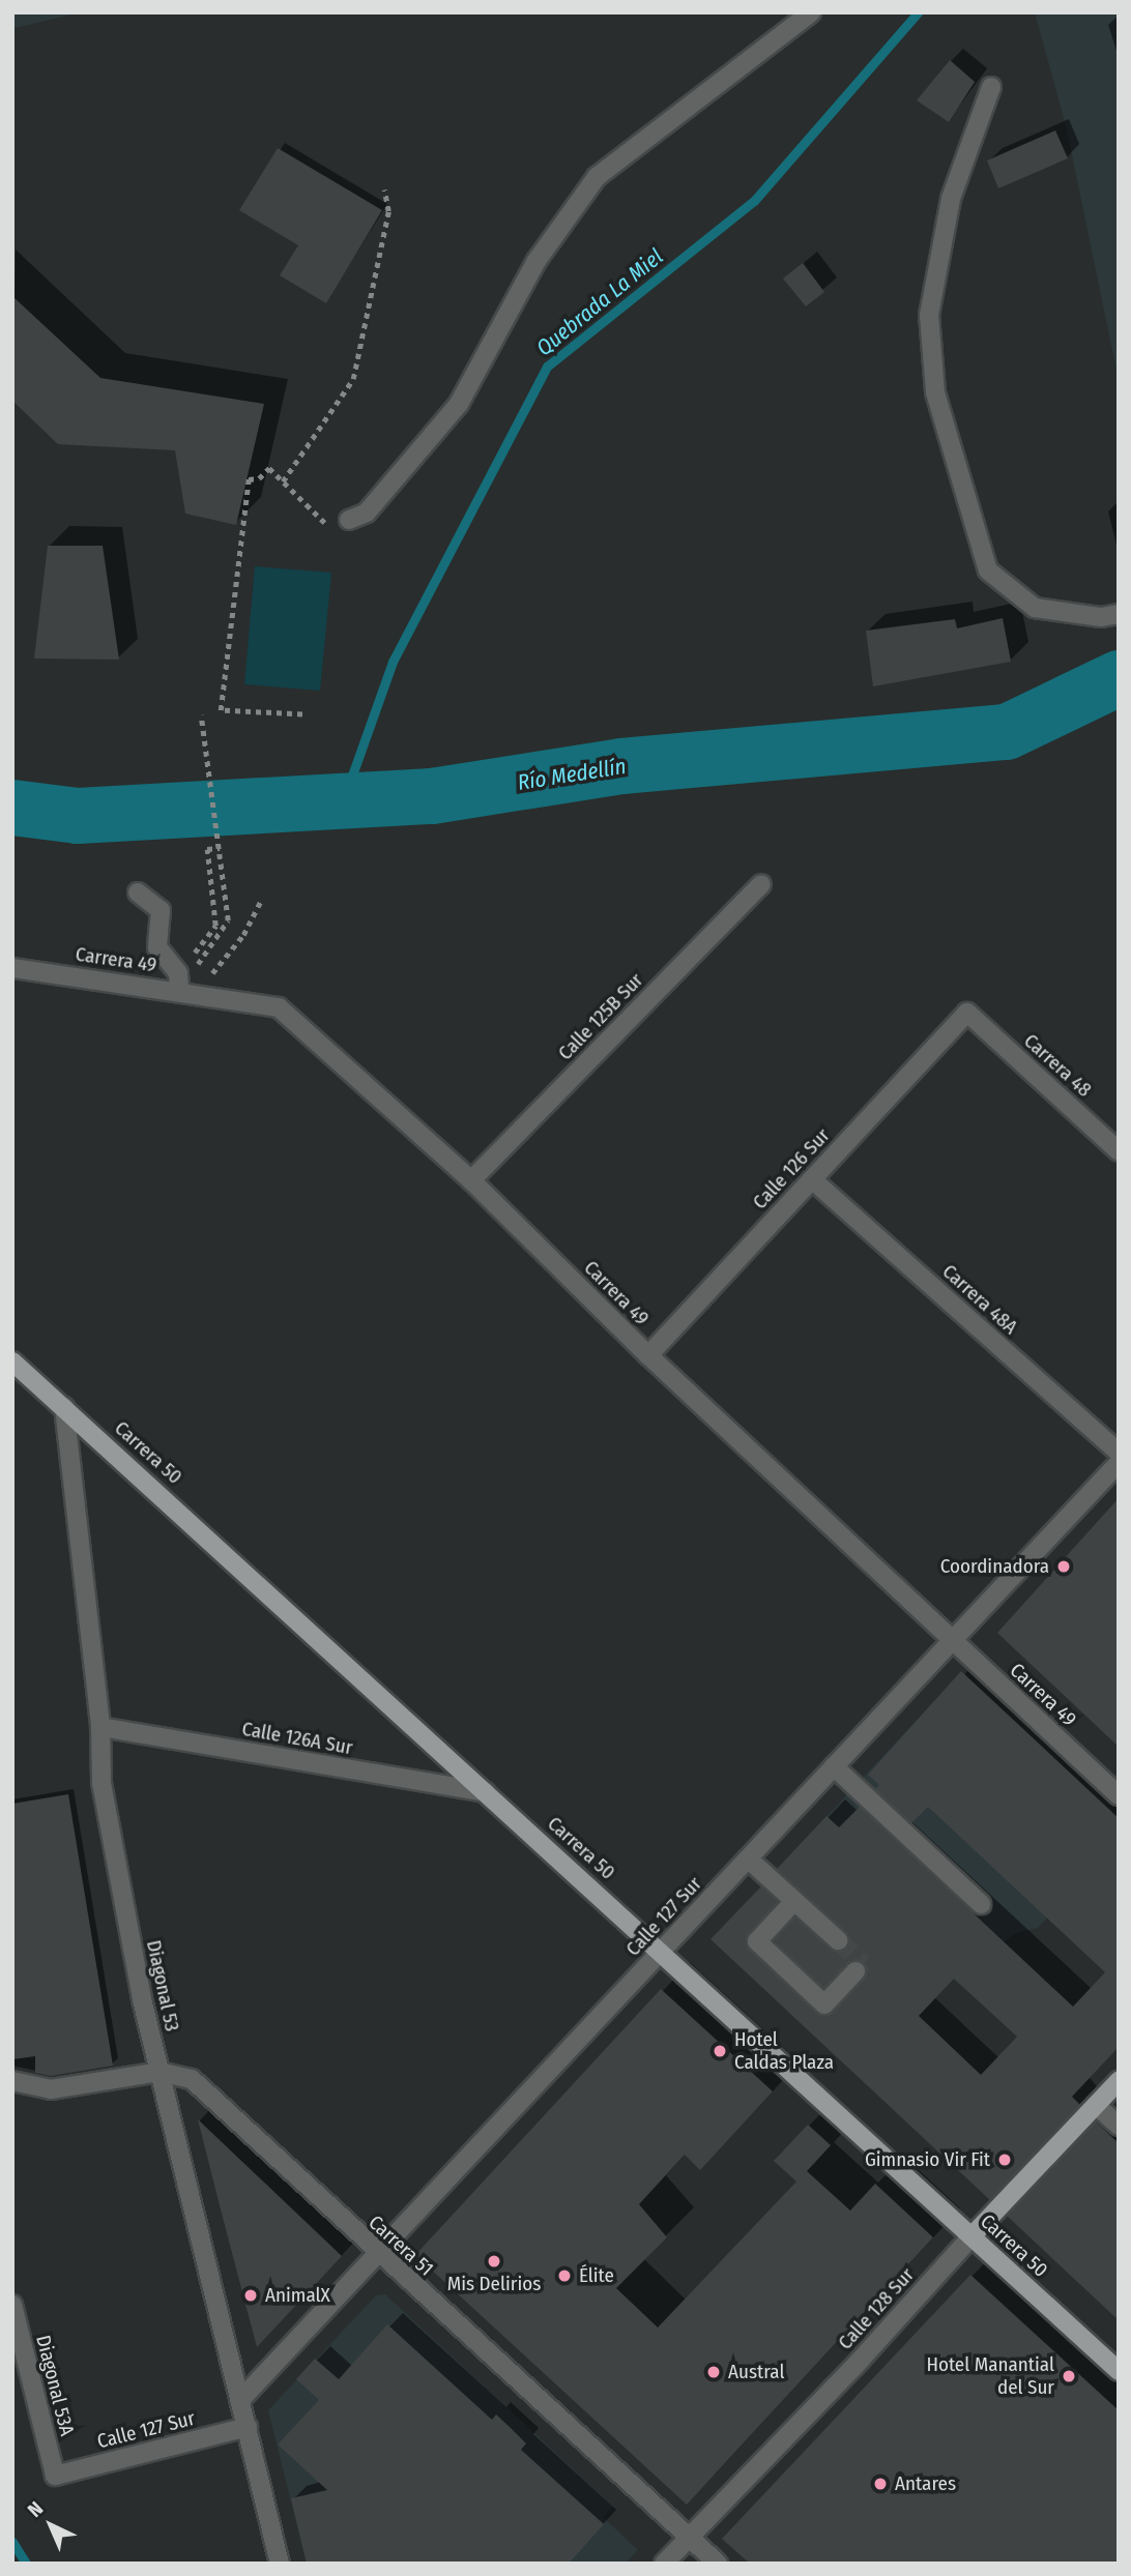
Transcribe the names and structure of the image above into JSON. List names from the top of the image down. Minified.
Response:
{"streets":{"main road":["Carrera 50","Calle 128 Sur"],"street":["Carrera 49","Calle 125B Sur","Carrera 48","Calle 126 Sur","Carrera 48A","Calle 126A Sur","Calle 127 Sur","Diagonal 53","Carrera 51","Diagonal 53A"]},"crossings":[["Carrera 49","Calle 125B Sur"],["Carrera 49","Calle 126 Sur"],["Carrera 49","Calle 127 Sur"],["Carrera 48","Calle 126 Sur"],["Calle 126 Sur","Carrera 48A"],["Carrera 50","Calle 126A Sur"],["Carrera 50","Calle 127 Sur"],["Carrera 50","Diagonal 53"],["Carrera 50","Calle 128 Sur"],["Calle 126A Sur","Diagonal 53"],["Calle 127 Sur","Diagonal 53"],["Calle 127 Sur","Carrera 51"],["Calle 127 Sur","Diagonal 53A"],["Diagonal 53","Carrera 51"],["Carrera 51","Calle 128 Sur"]],"water":["Quebrada La Miel","Río Medellín"],"places":["Coordinadora","Hotel Caldas Plaza","Gimnasio Vir Fit","Mis Delirios","Élite","AnimalX","Austral","Hotel Manantial del Sur","Antares"],"north":"top left"}
